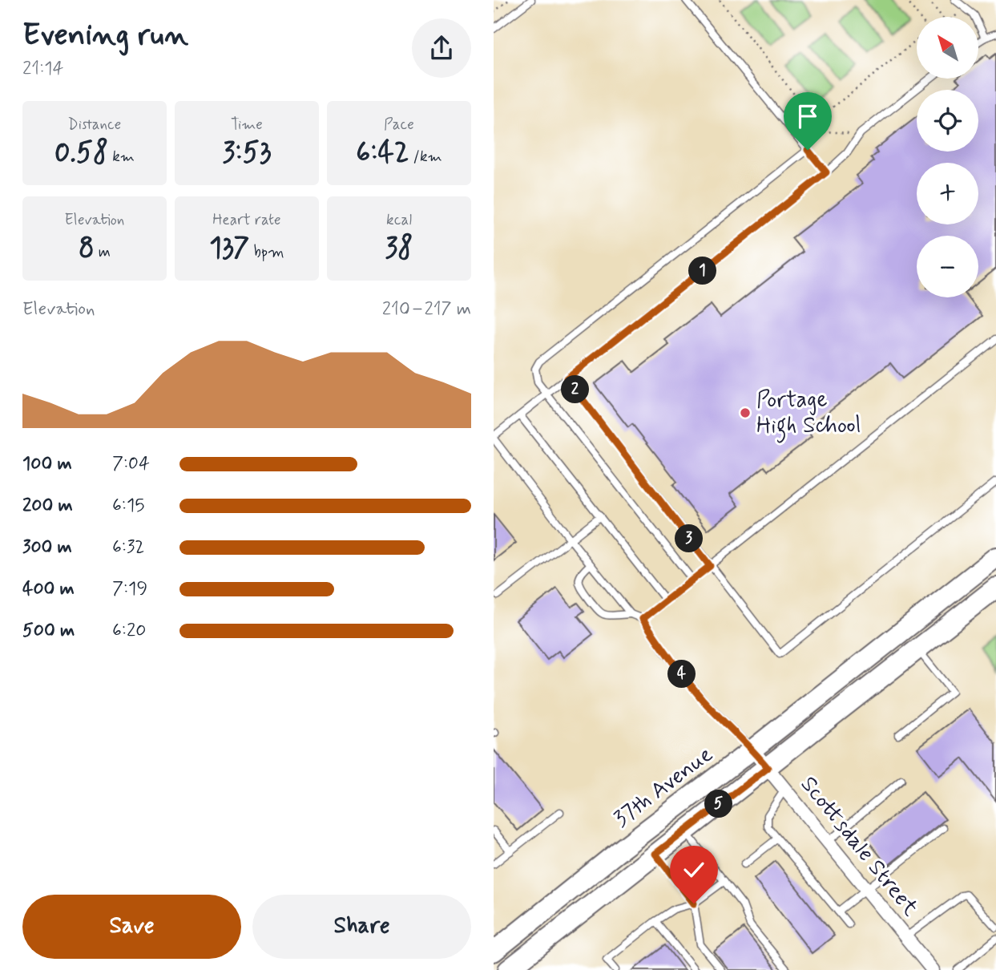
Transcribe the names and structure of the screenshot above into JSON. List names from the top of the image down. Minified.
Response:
{"streets":{"main road":["37th Avenue"],"street":["Scottsdale Street"]},"crossings":[["37th Avenue","Scottsdale Street"]],"places":["Portage High School"],"north":"top left","page":{"heading":["Evening run","21:14"],"map_buttons":["+","−"],"stats":[["Distance","0.58 km"],["Time","3:53"],["Pace","6:42 /km"],["Elevation","8 m"],["Heart rate","137 bpm"],["kcal","38"]],"pins":["1","2","3","4","5"],"chart":["Elevation","210–217 m"],"list":[{"name":"100 m","note":"7:04"},{"name":"200 m","note":"6:15"},{"name":"300 m","note":"6:32"},{"name":"400 m","note":"7:19"},{"name":"500 m","note":"6:20"}],"buttons":["Save","Share"]}}
